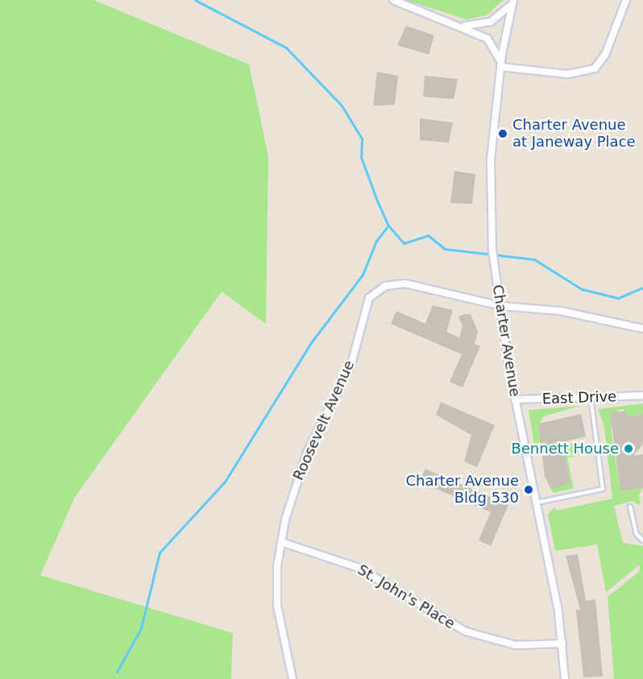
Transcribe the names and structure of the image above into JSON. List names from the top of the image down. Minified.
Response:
{"streets":{"street":["Charter Avenue","East Drive","Roosevelt Avenue","St. John's Place"]},"crossings":[["Charter Avenue","East Drive"],["Charter Avenue","Roosevelt Avenue"],["Charter Avenue","St. John's Place"],["Roosevelt Avenue","St. John's Place"]],"places":["Charter Avenue at Janeway Place","Bennett House","Charter Avenue Bldg 530"]}
